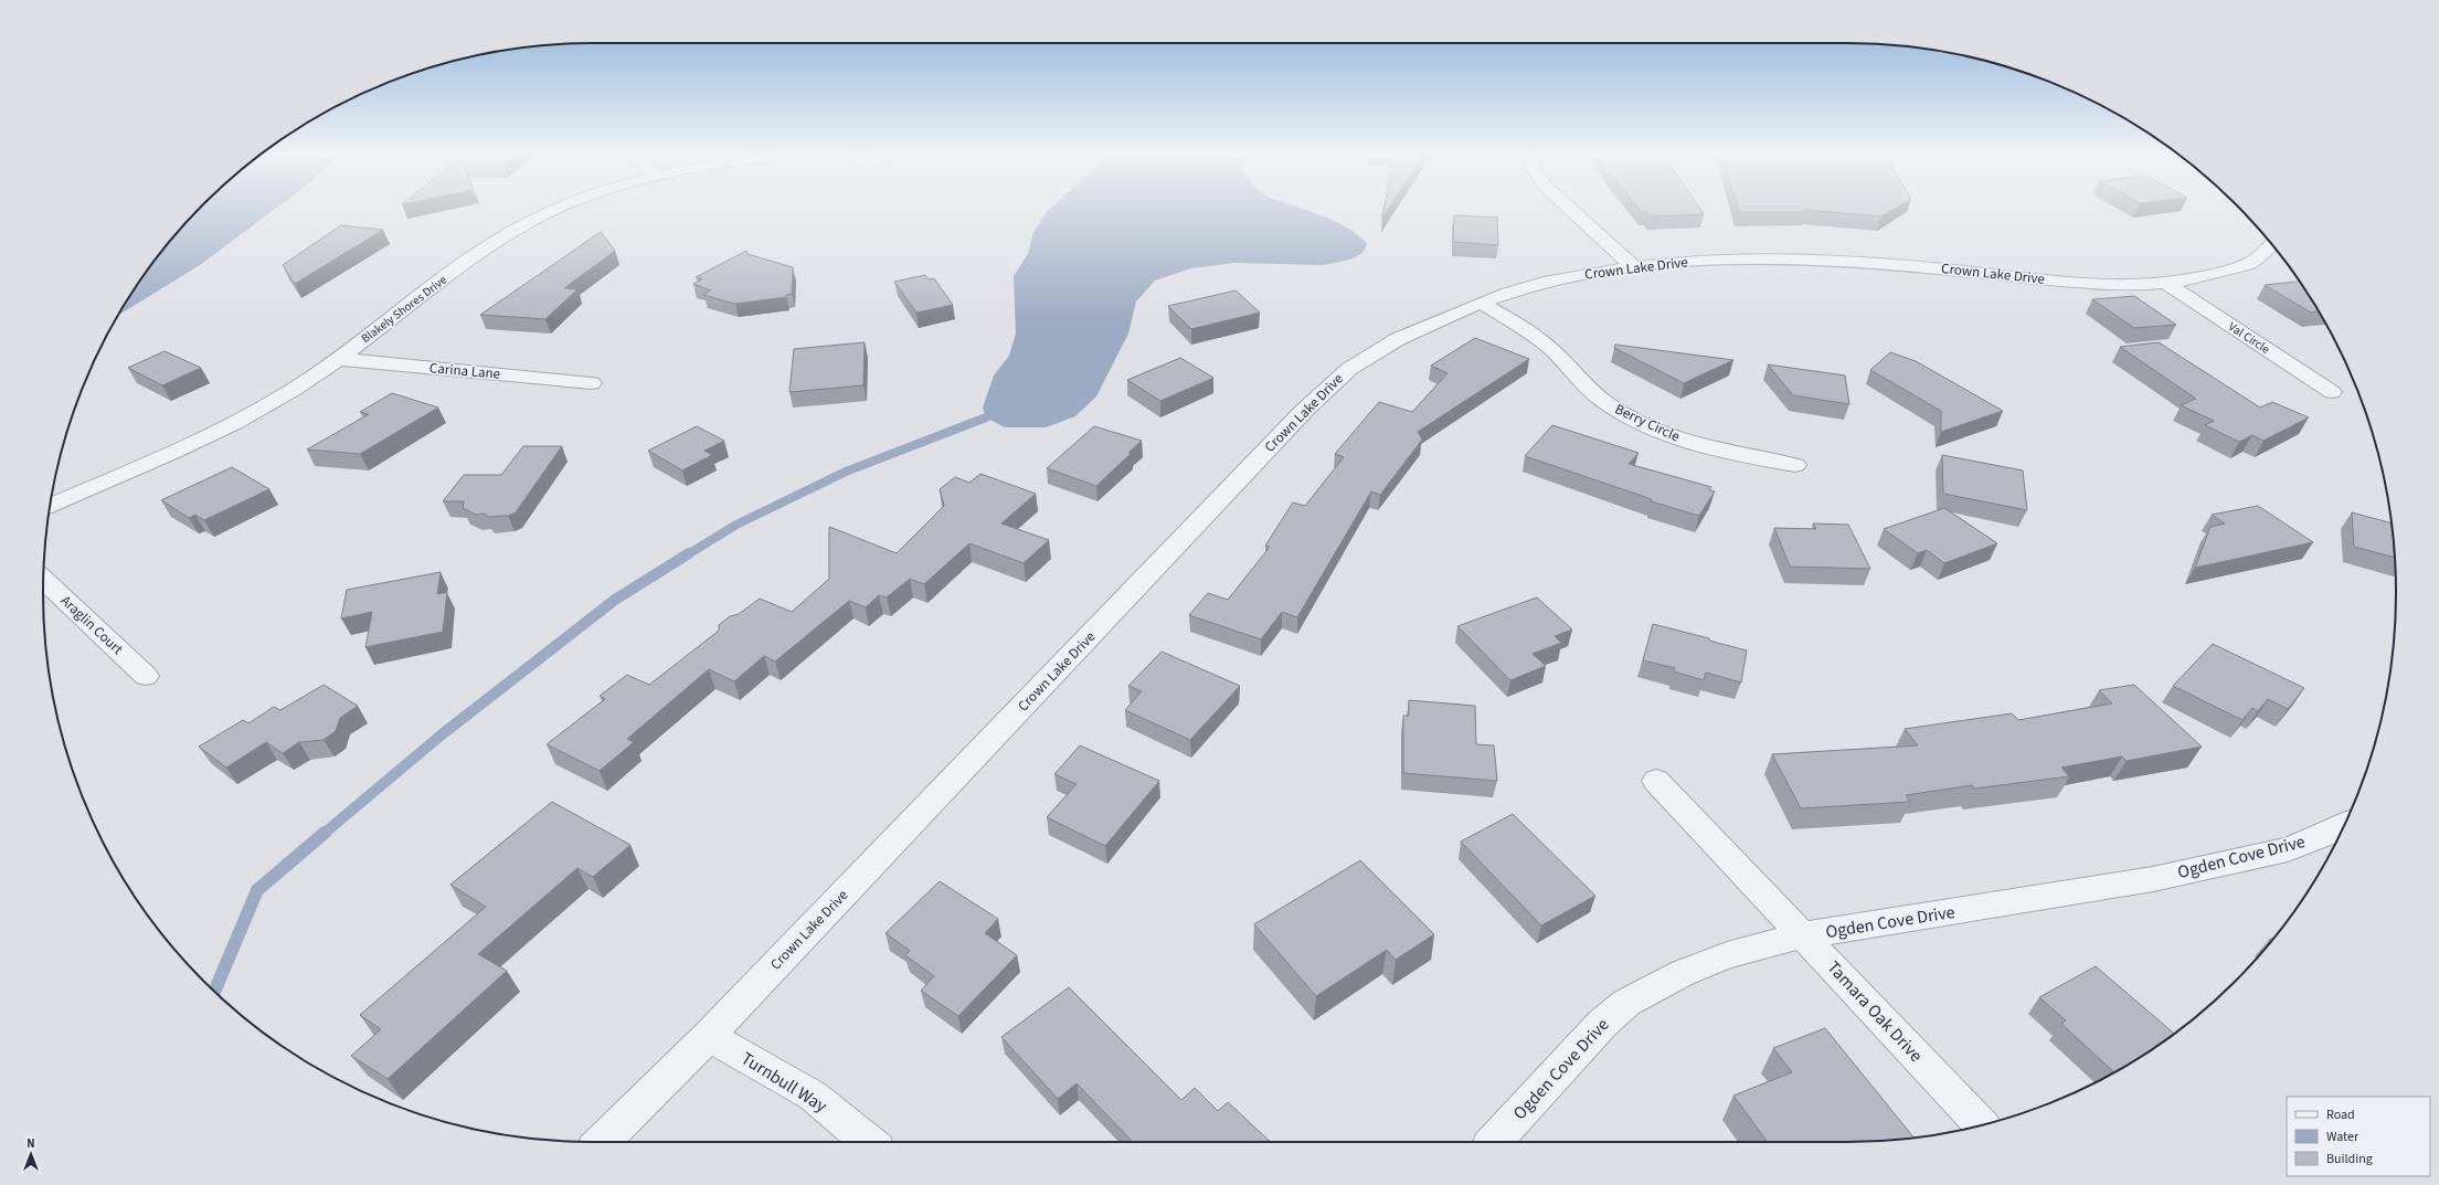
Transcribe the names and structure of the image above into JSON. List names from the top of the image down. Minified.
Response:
{"streets":{"street":["Crown Lake Drive","Blakely Shores Drive","Val Circle","Carina Lane","Berry Circle","Araglin Court","Ogden Cove Drive","Tamara Oak Drive","Turnbull Way"]},"crossings":[["Crown Lake Drive","Val Circle"],["Crown Lake Drive","Berry Circle"],["Crown Lake Drive","Turnbull Way"],["Blakely Shores Drive","Carina Lane"],["Ogden Cove Drive","Tamara Oak Drive"]],"legend":["Road","Water","Building"],"north":"top"}
